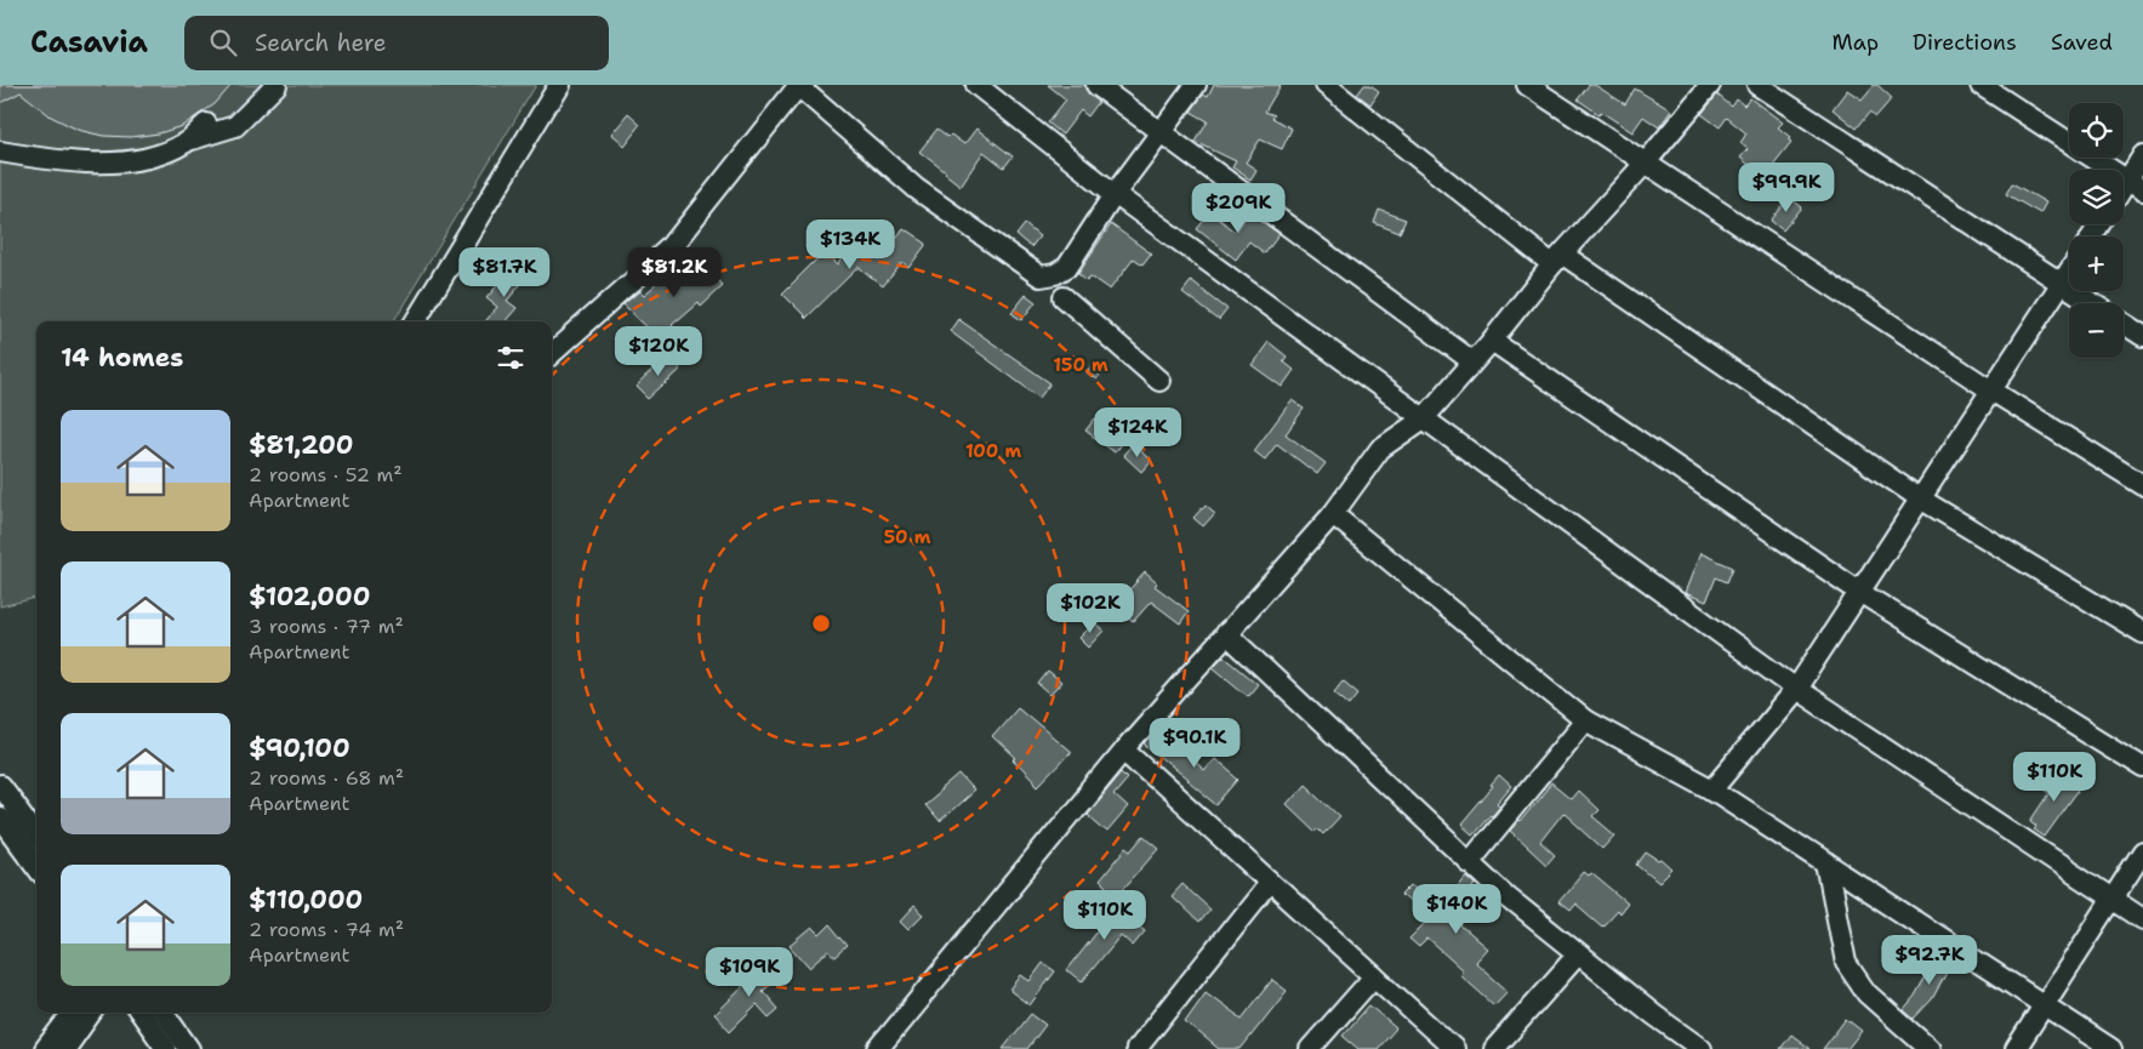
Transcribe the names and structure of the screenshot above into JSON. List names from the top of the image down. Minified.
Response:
{"page":{"header":"Casavia","search":"Search here","nav":["Map","Directions","Saved"],"map_buttons":["+","−"],"price":["$99.9K","$209K","$134K","$81.7K","$81.2K","$120K","$124K","$102K","$90.1K","$110K","$140K","$110K","$92.7K","$109K"],"heading":"14 homes","list":[{"name":"$81,200","note":"2 rooms · 52 m² · Apartment"},{"name":"$102,000","note":"3 rooms · 77 m² · Apartment"},{"name":"$90,100","note":"2 rooms · 68 m² · Apartment"},{"name":"$110,000","note":"2 rooms · 74 m² · Apartment"}]},"rings":["150 m","100 m","50 m"]}
